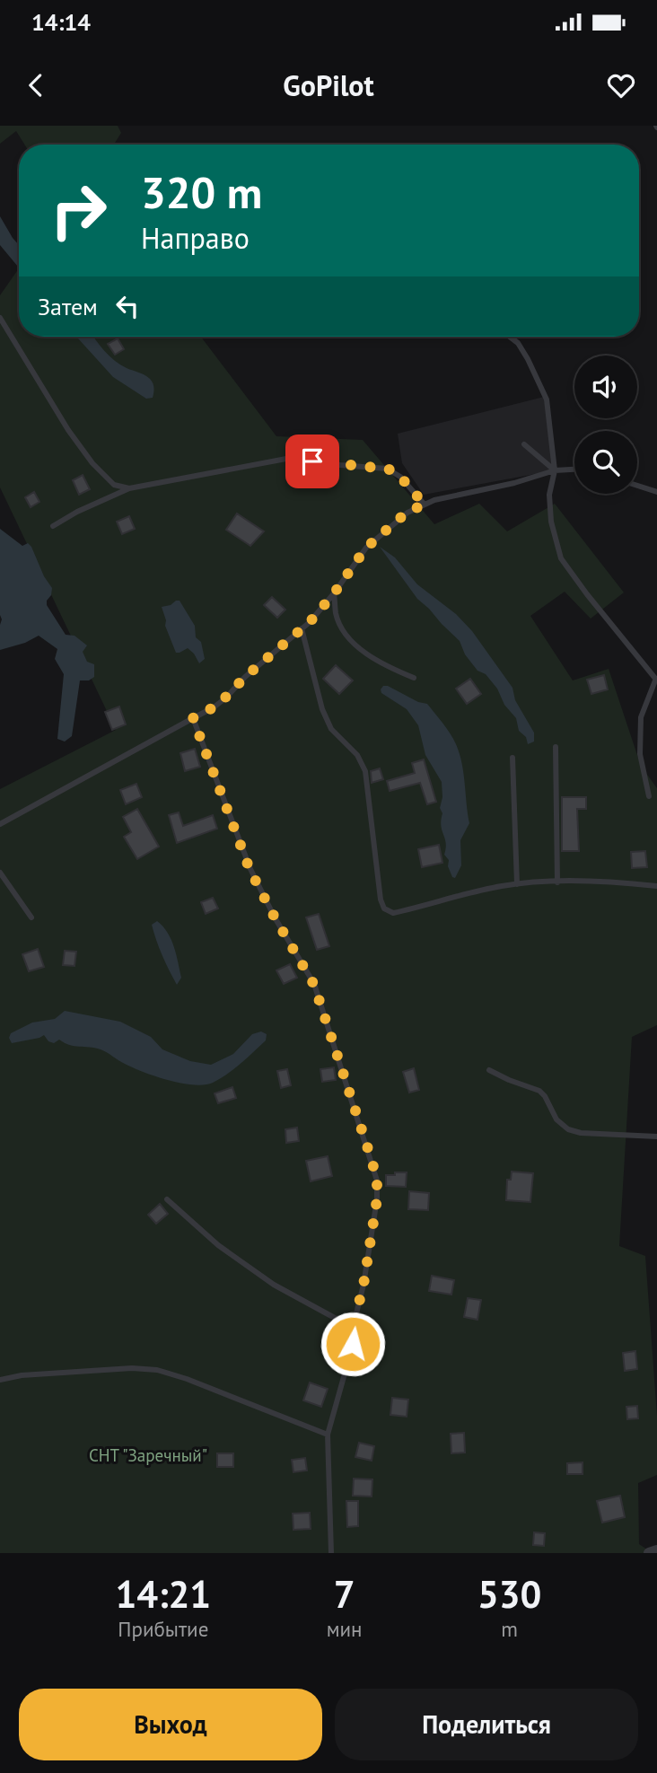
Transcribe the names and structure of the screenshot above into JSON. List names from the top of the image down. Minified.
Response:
{"parks":["СНТ \"Заречный\""],"page":{"status":"14:14","header":"GoPilot","turn":["320 m","Направо"],"then":"Затем","eta":["14:21","Прибытие","7","мин","530","m"],"buttons":["Выход","Поделиться"]}}
